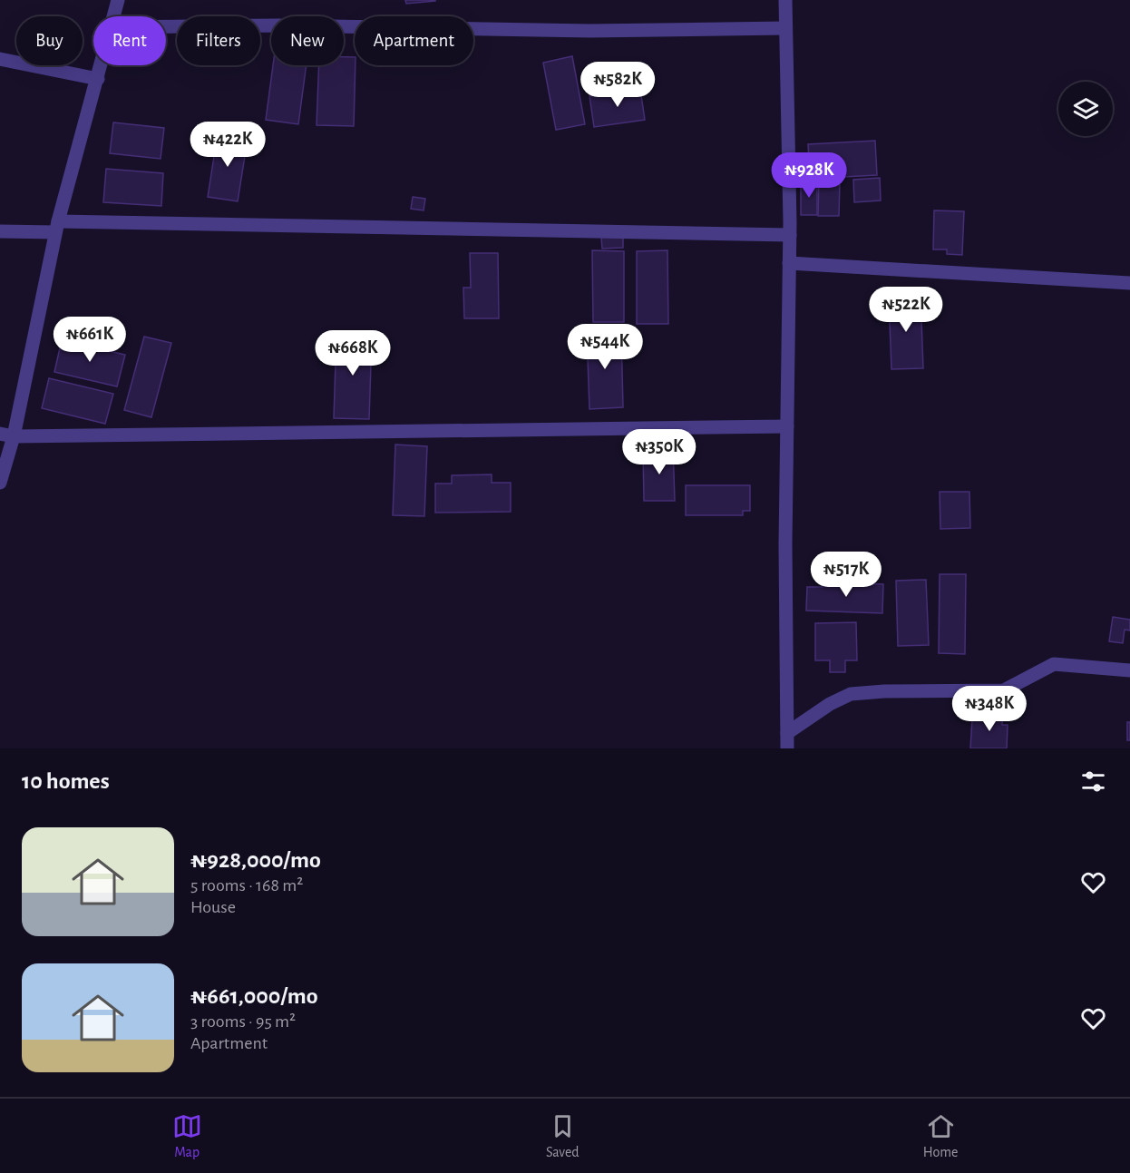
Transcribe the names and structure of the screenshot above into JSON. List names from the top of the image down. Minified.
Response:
{"page":{"chip":["Buy","Rent","Filters","New","Apartment"],"price":["₦582K","₦422K","₦928K","₦522K","₦661K","₦544K","₦668K","₦350K","₦517K","₦348K"],"heading":"10 homes","list":[{"name":"₦928,000/mo","note":"5 rooms · 168 m² · House"},{"name":"₦661,000/mo","note":"3 rooms · 95 m² · Apartment"}],"tabs":["Map","Saved","Home"]}}
